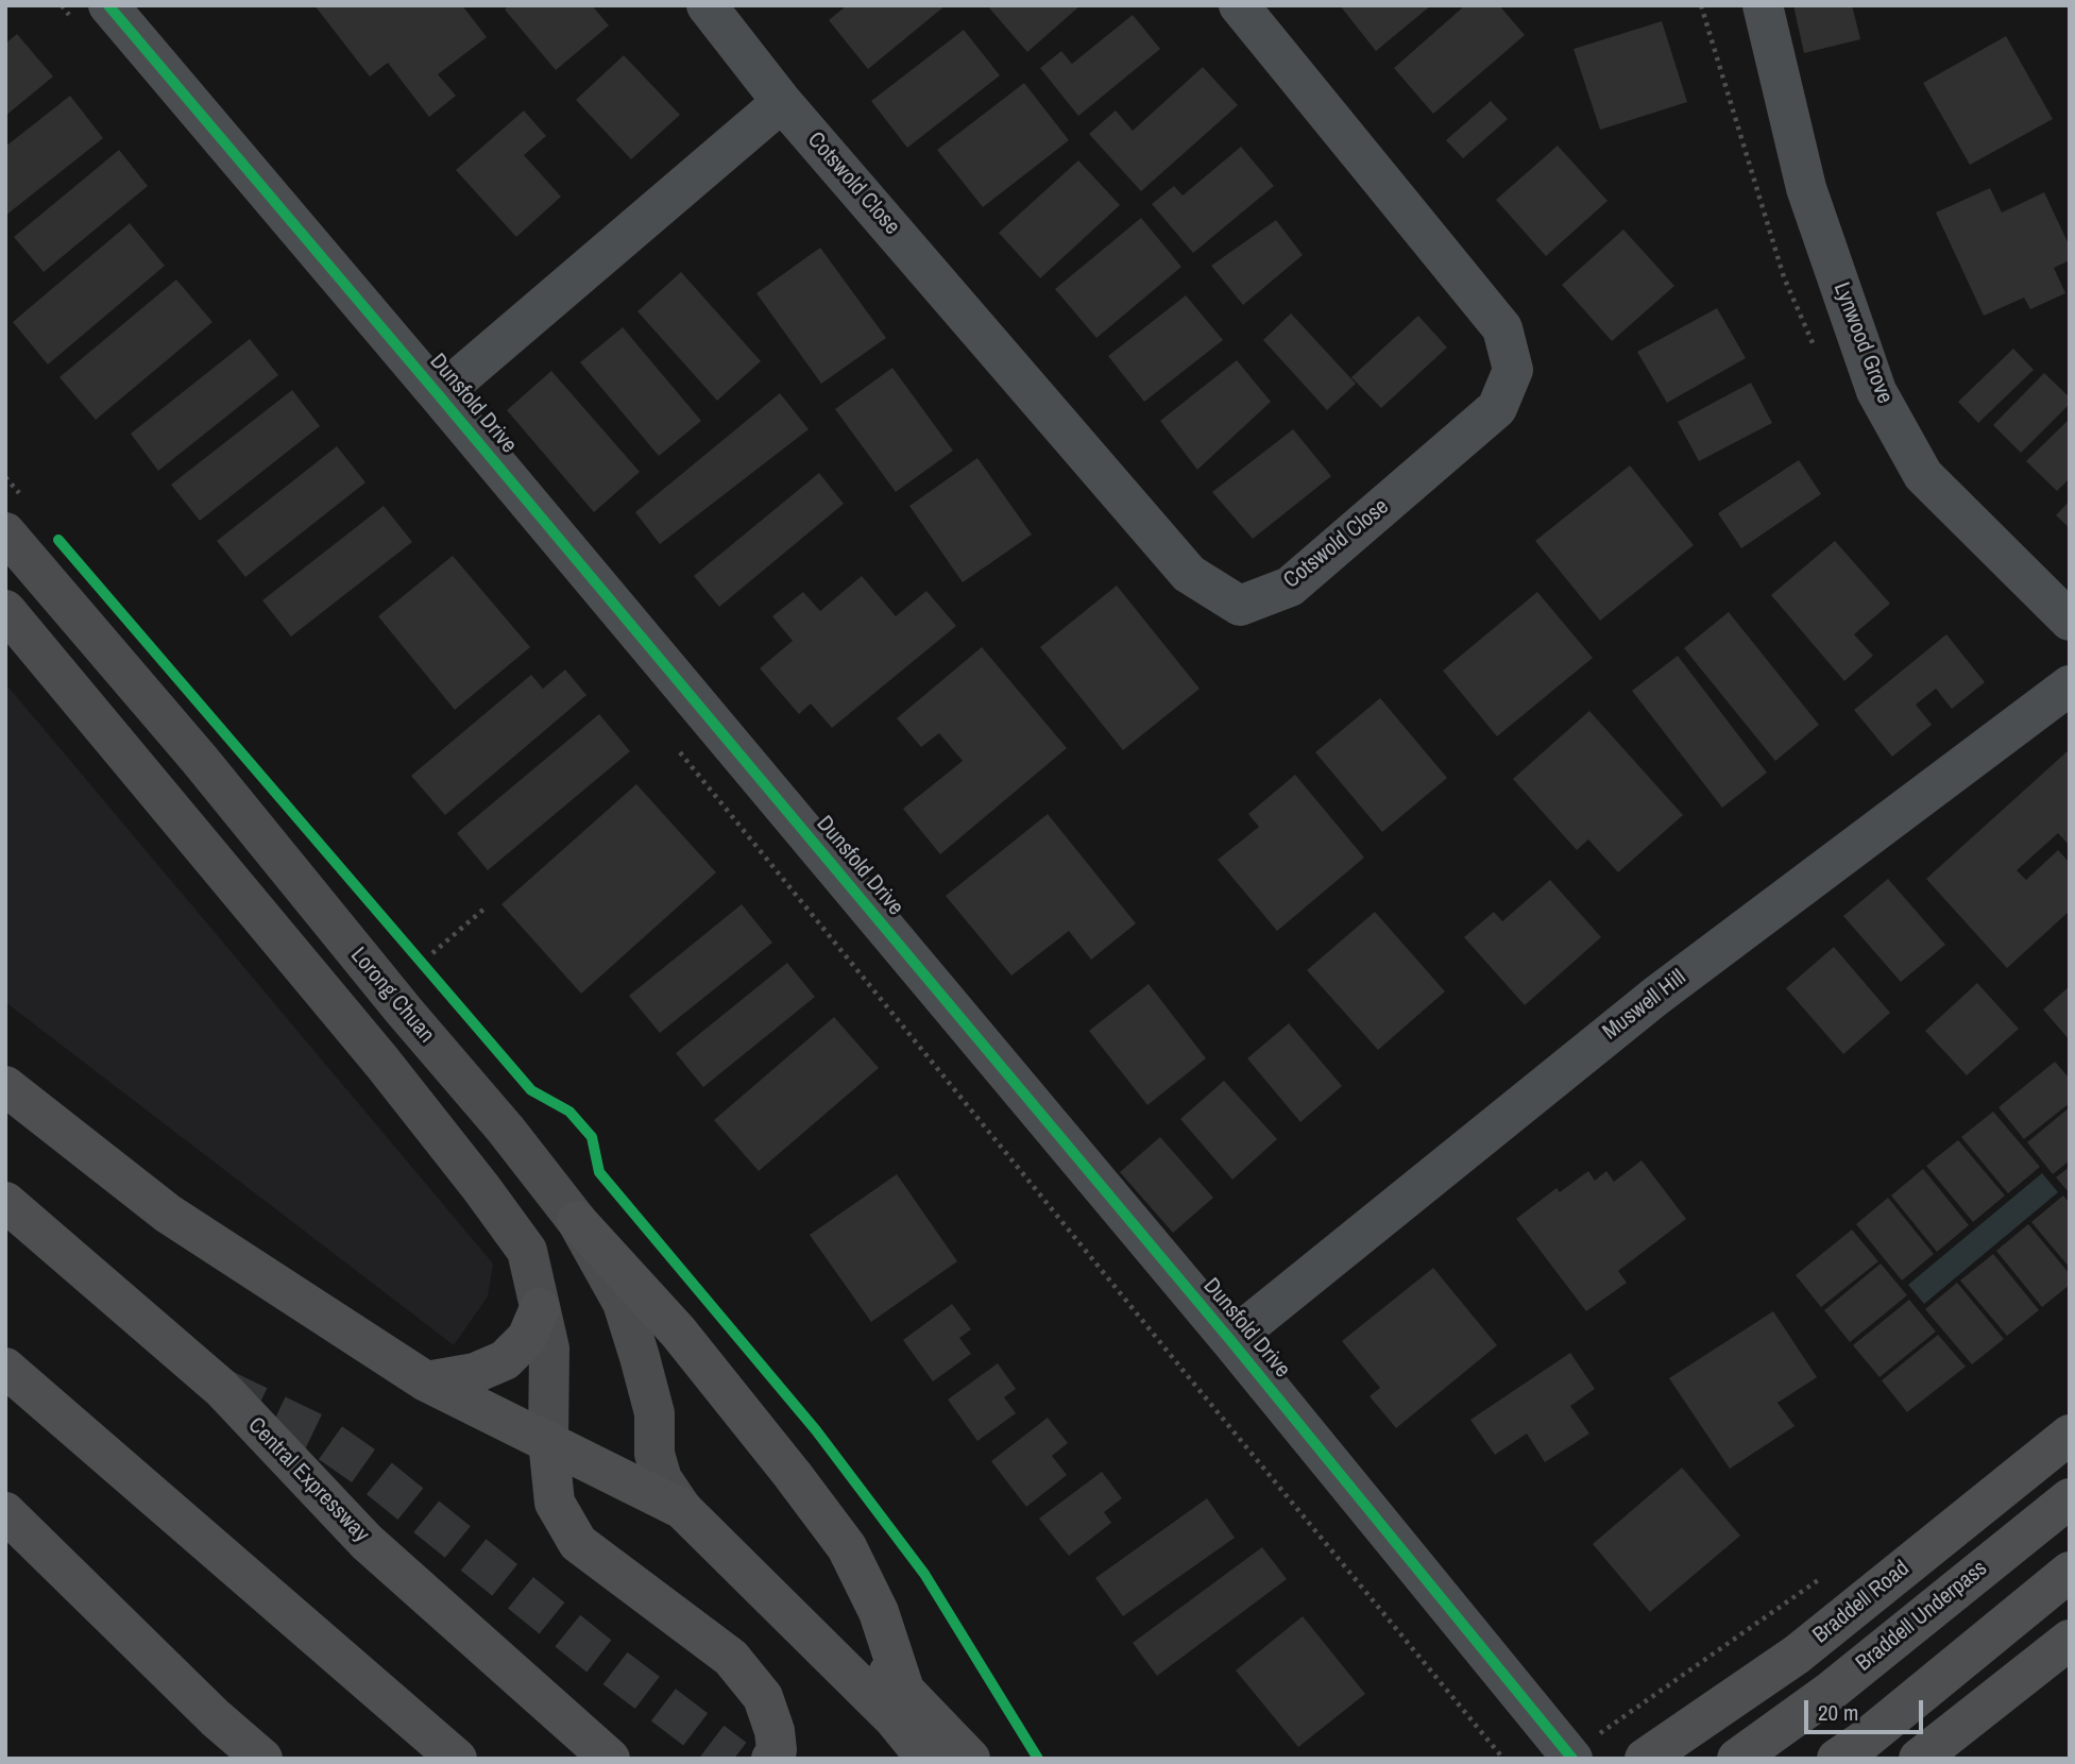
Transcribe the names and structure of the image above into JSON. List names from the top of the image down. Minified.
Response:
{"streets":{"highway":["Central Expressway","Braddell Road","Braddell Underpass"],"main road":["Lorong Chuan"],"street":["Cotswold Close","Lynwood Grove","Dunsfold Drive","Muswell Hill"]},"crossings":[["Dunsfold Drive","Muswell Hill"]],"scale_bar":"20 m"}
